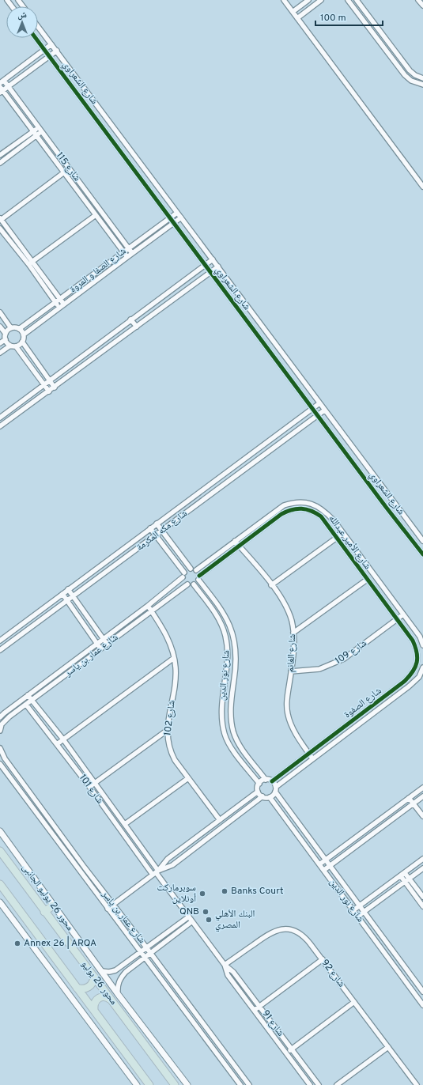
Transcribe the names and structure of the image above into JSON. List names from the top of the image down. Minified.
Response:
{"streets":{"highway":["محور 26 يوليو"],"street":["شارع الشعراوي","شارع 115","شارع الصفا و المروة","شارع مكه المكرمة","شارع الأمير عبدالله","شارع 109","شارع الغانم","شارع عمار بن ياسر","شارع نور الدين","شارع الصفوة","شارع 102","شارع 101","محور 26 يوليو الجانبى","شارع 92","شارع 91"]},"crossings":[["شارع الشعراوي","شارع الصفا و المروة"],["شارع الشعراوي","شارع مكه المكرمة"],["شارع 115","شارع الصفا و المروة"],["شارع الأمير عبدالله","شارع 109"],["شارع الأمير عبدالله","شارع الغانم"],["شارع الأمير عبدالله","شارع عمار بن ياسر"],["شارع الأمير عبدالله","شارع نور الدين"],["شارع الأمير عبدالله","شارع الصفوة"],["شارع 109","شارع الغانم"],["شارع 109","شارع الصفوة"],["شارع الغانم","شارع الصفوة"],["شارع عمار بن ياسر","شارع نور الدين"],["شارع عمار بن ياسر","شارع 102"],["شارع عمار بن ياسر","شارع 101"],["شارع نور الدين","شارع الصفوة"],["شارع 101","شارع 91"],["شارع 92","شارع 91"]],"places":["Banks Court","سوبرماركت أونلاين","QNB","البنك الأهلي المصري","Annex 26 | ARQA"],"scale_bar":"100 m","north":"top"}
